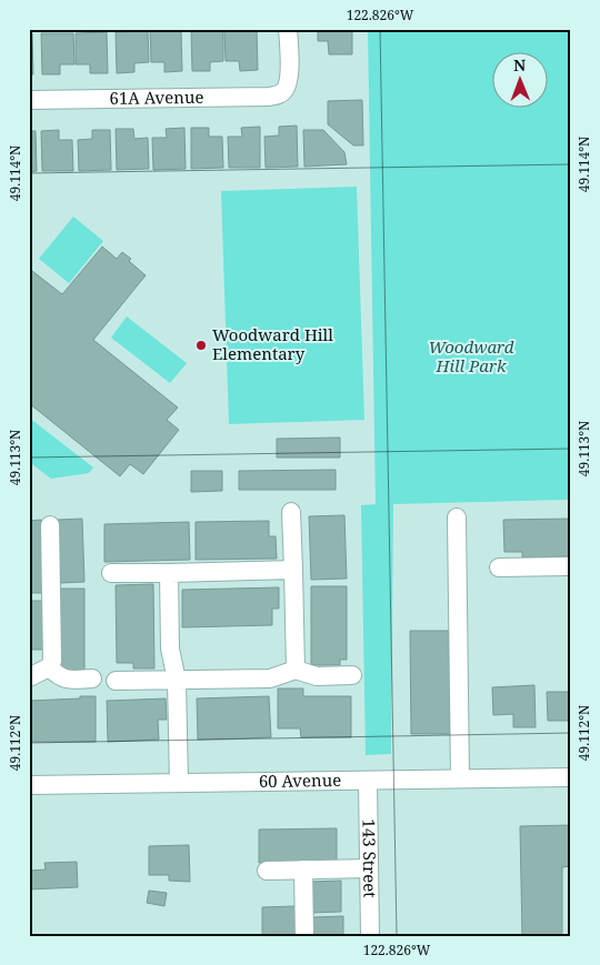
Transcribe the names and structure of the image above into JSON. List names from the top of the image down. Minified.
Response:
{"streets":{"street":["61A Avenue","60 Avenue","143 Street"]},"crossings":[["60 Avenue","143 Street"]],"parks":["Woodward Hill Park"],"places":["Woodward Hill Elementary"],"north":"top","coordinates":["122.826°W","49.114°N","49.113°N","49.112°N"]}
